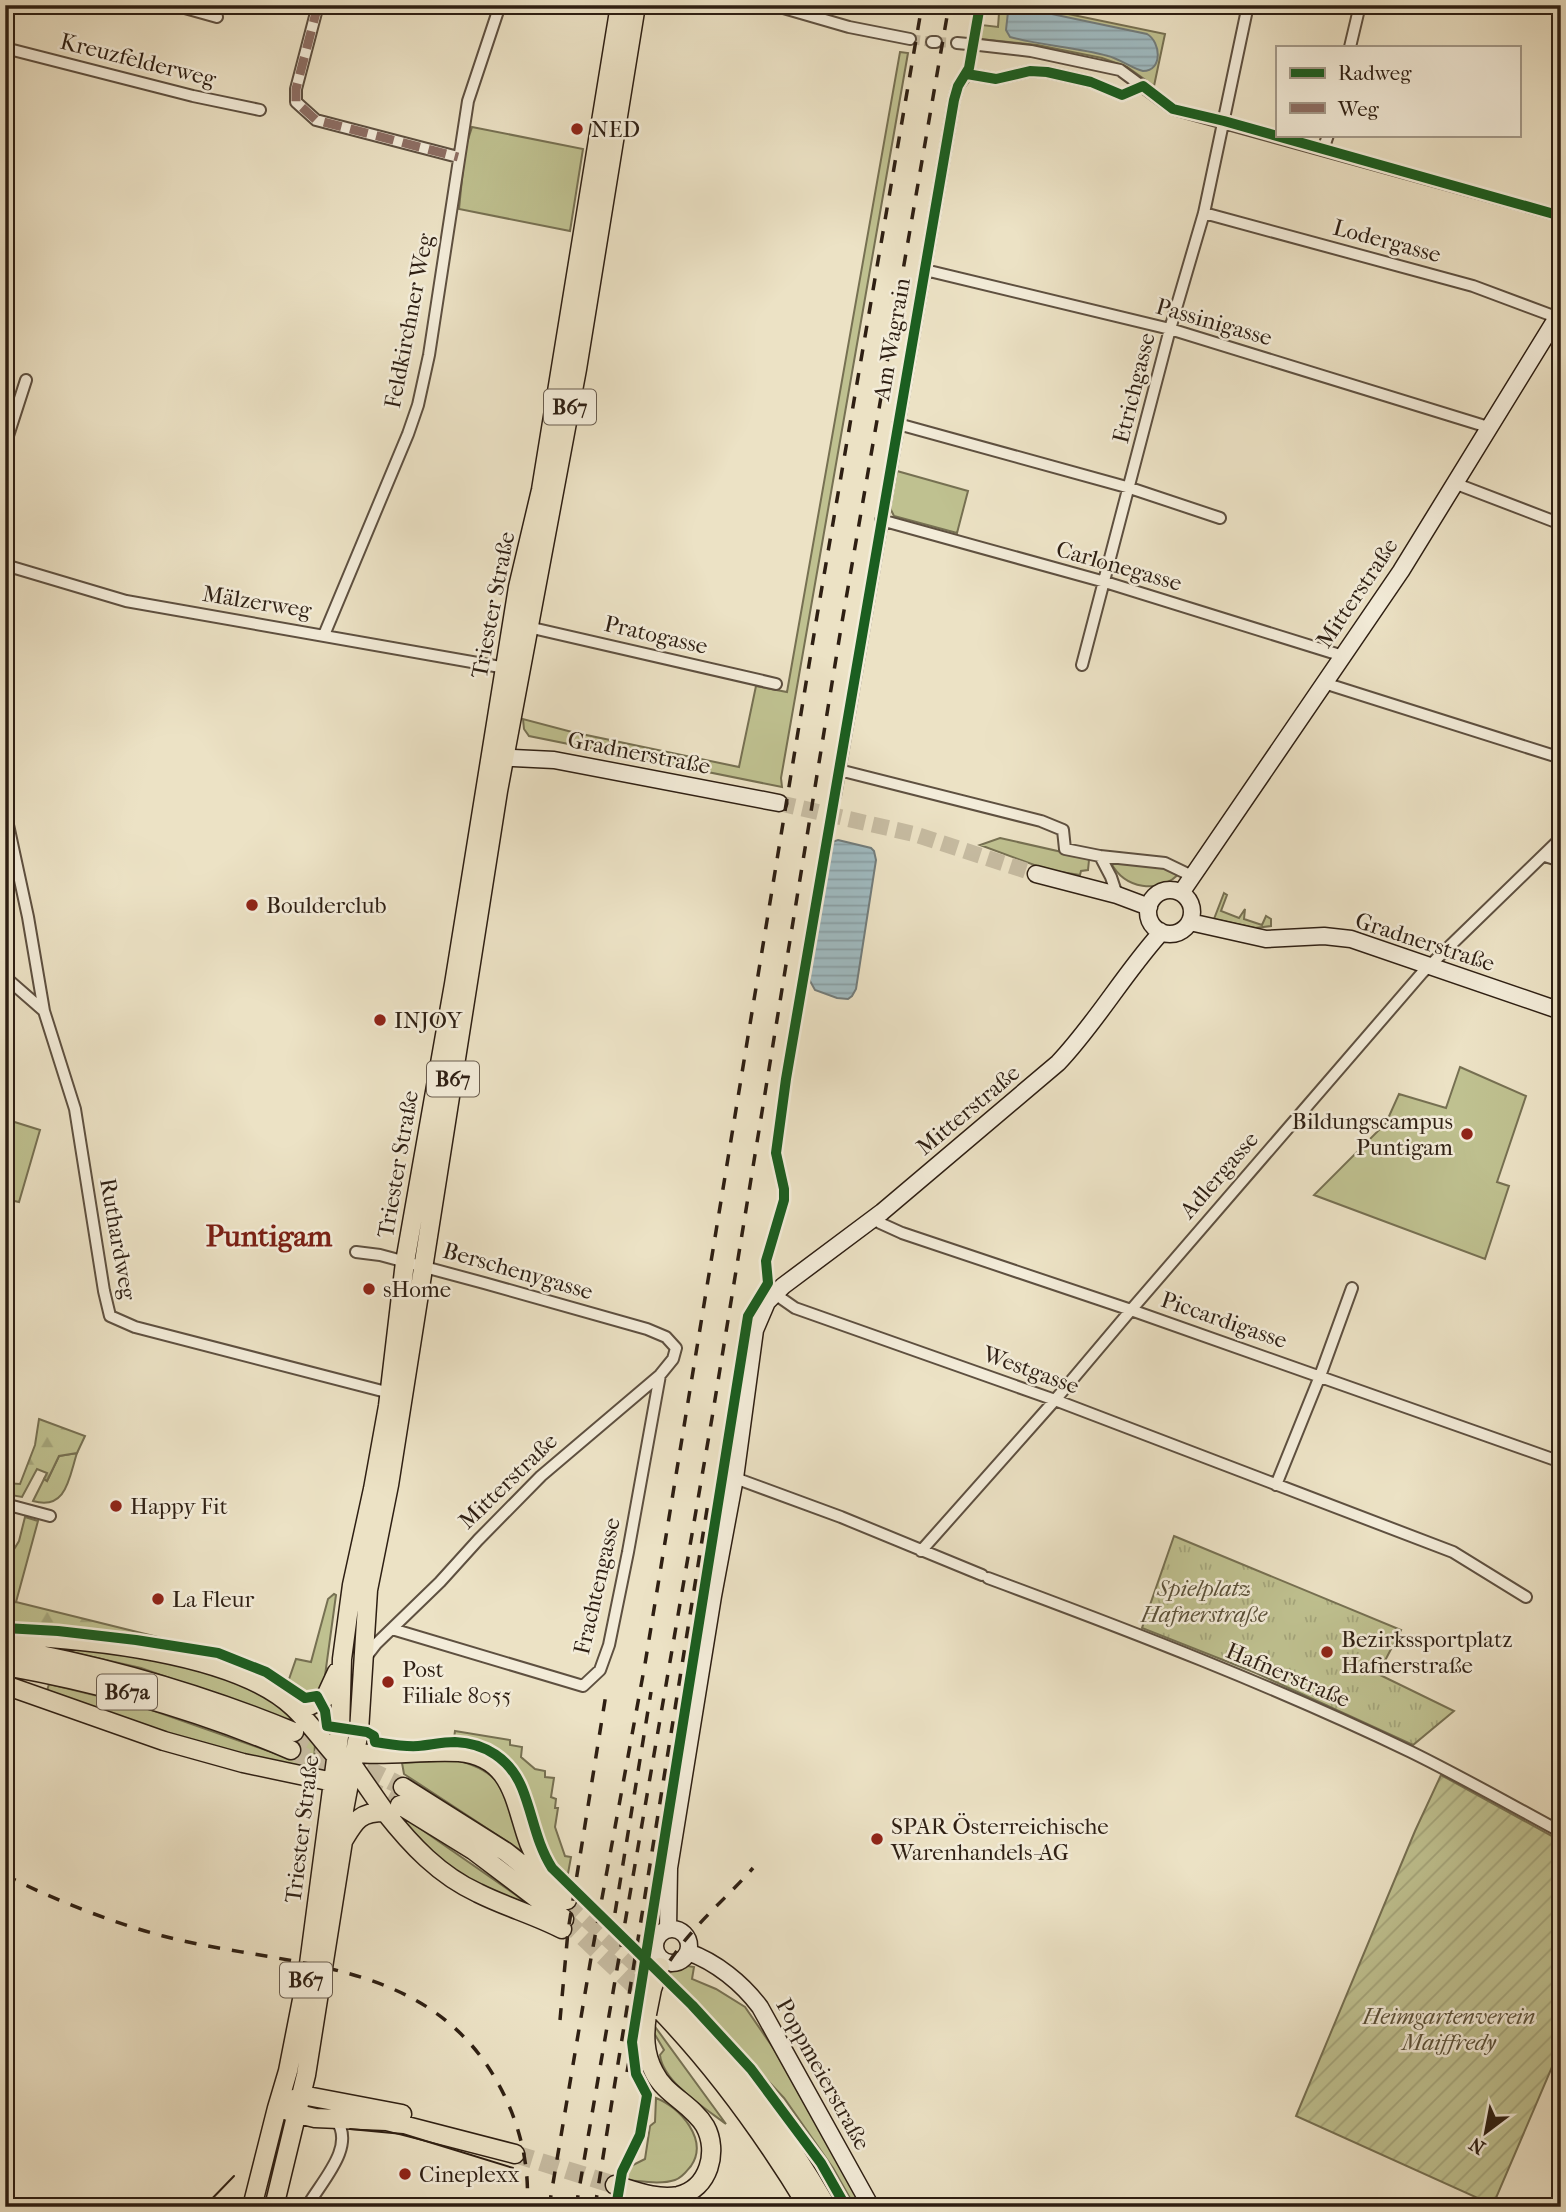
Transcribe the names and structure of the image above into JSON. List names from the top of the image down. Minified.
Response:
{"streets":{"main road":["B67","Mitterstraße","Triester Straße","Gradnerstraße","B67a","Poppmeierstraße"],"street":["Kreuzfelderweg","Lodergasse","Feldkirchner Weg","Passinigasse","Am Wagrain","Etrichgasse","Carlonegasse","Mälzerweg","Pratogasse","Adlergasse","Ruthardweg","Berschenygasse","Piccardigasse","Westgasse","Frachtengasse","Hafnerstraße"]},"crossings":[["Lodergasse","Etrichgasse"],["Lodergasse","Mitterstraße"],["Feldkirchner Weg","Mälzerweg"],["Passinigasse","Am Wagrain"],["Passinigasse","Etrichgasse"],["Passinigasse","Mitterstraße"],["Am Wagrain","Carlonegasse"],["Etrichgasse","Carlonegasse"],["Carlonegasse","Mitterstraße"],["Mitterstraße","Triester Straße"],["Mitterstraße","Gradnerstraße"],["Mitterstraße","Berschenygasse"],["Mitterstraße","Piccardigasse"],["Mitterstraße","Westgasse"],["Mitterstraße","Frachtengasse"],["Mälzerweg","Triester Straße"],["Triester Straße","Pratogasse"],["Triester Straße","Gradnerstraße"],["Triester Straße","Ruthardweg"],["Triester Straße","Berschenygasse"],["Gradnerstraße","Adlergasse"],["Adlergasse","Piccardigasse"],["Adlergasse","Westgasse"],["Adlergasse","Hafnerstraße"]],"districts":["Puntigam"],"parks":["Spielplatz Hafnerstraße","Heimgartenverein Maiffredy"],"places":["NED","Boulderclub","INJOY","Bildungscampus Puntigam","sHome","Happy Fit","La Fleur","Bezirkssportplatz Hafnerstraße","Post Filiale 8055","SPAR Österreichische Warenhandels-AG","Cineplexx"],"legend":["Radweg","Weg"],"north":"bottom left"}
